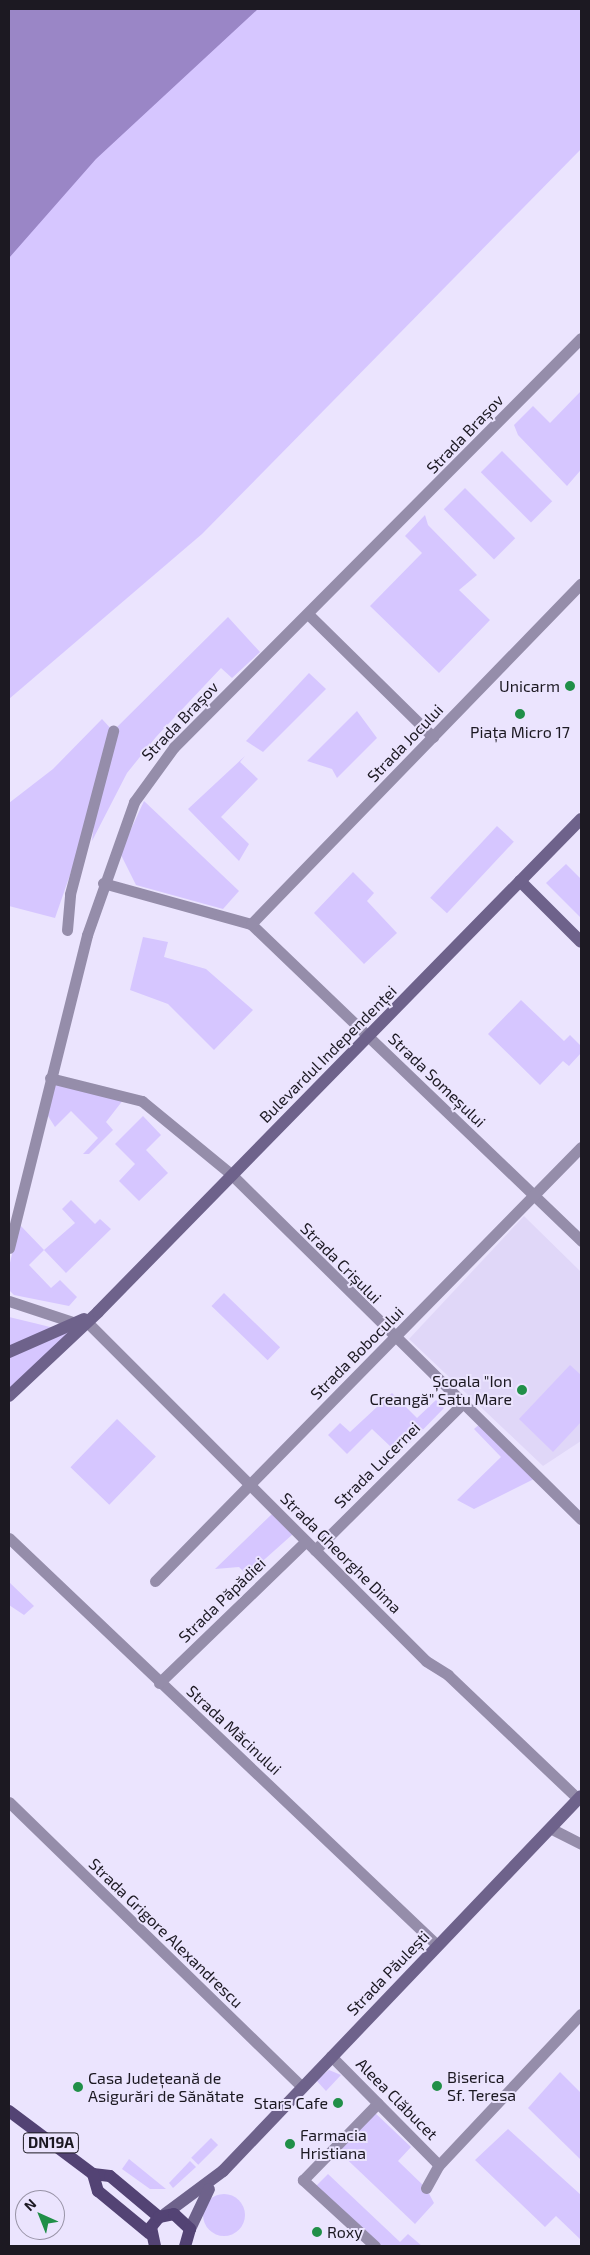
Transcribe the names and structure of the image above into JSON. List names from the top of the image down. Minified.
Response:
{"streets":{"main road":["DN19A"],"street":["Strada Brașov","Strada Jocului","Bulevardul Independenței","Strada Someșului","Strada Crișului","Strada Bobocului","Strada Lucernei","Strada Gheorghe Dima","Strada Păpădiei","Strada Măcinului","Strada Grigore Alexandrescu","Strada Păulești","Aleea Clăbucet"]},"crossings":[["Strada Brașov","Strada Someșului"],["Strada Brașov","Strada Crișului"],["Strada Jocului","Strada Someșului"],["Bulevardul Independenței","Strada Someșului"],["Bulevardul Independenței","Strada Crișului"],["Bulevardul Independenței","Strada Gheorghe Dima"],["Strada Someșului","Strada Bobocului"],["Strada Crișului","Strada Bobocului"],["Strada Crișului","Strada Lucernei"],["Strada Bobocului","Strada Gheorghe Dima"],["Strada Lucernei","Strada Gheorghe Dima"],["Strada Gheorghe Dima","Strada Păpădiei"],["Strada Gheorghe Dima","Strada Păulești"],["Strada Păpădiei","Strada Măcinului"],["Strada Măcinului","Strada Păulești"],["Strada Grigore Alexandrescu","Strada Păulești"],["Strada Păulești","Aleea Clăbucet"],["Strada Păulești","DN19A"]],"places":["Unicarm","Piața Micro 17","Școala \"Ion Creangă\" Satu Mare","Biserica Sf. Teresa","Casa Județeană de Asigurări de Sănătate","Stars Cafe","Farmacia Hristiana","Roxy"],"north":"top left"}
